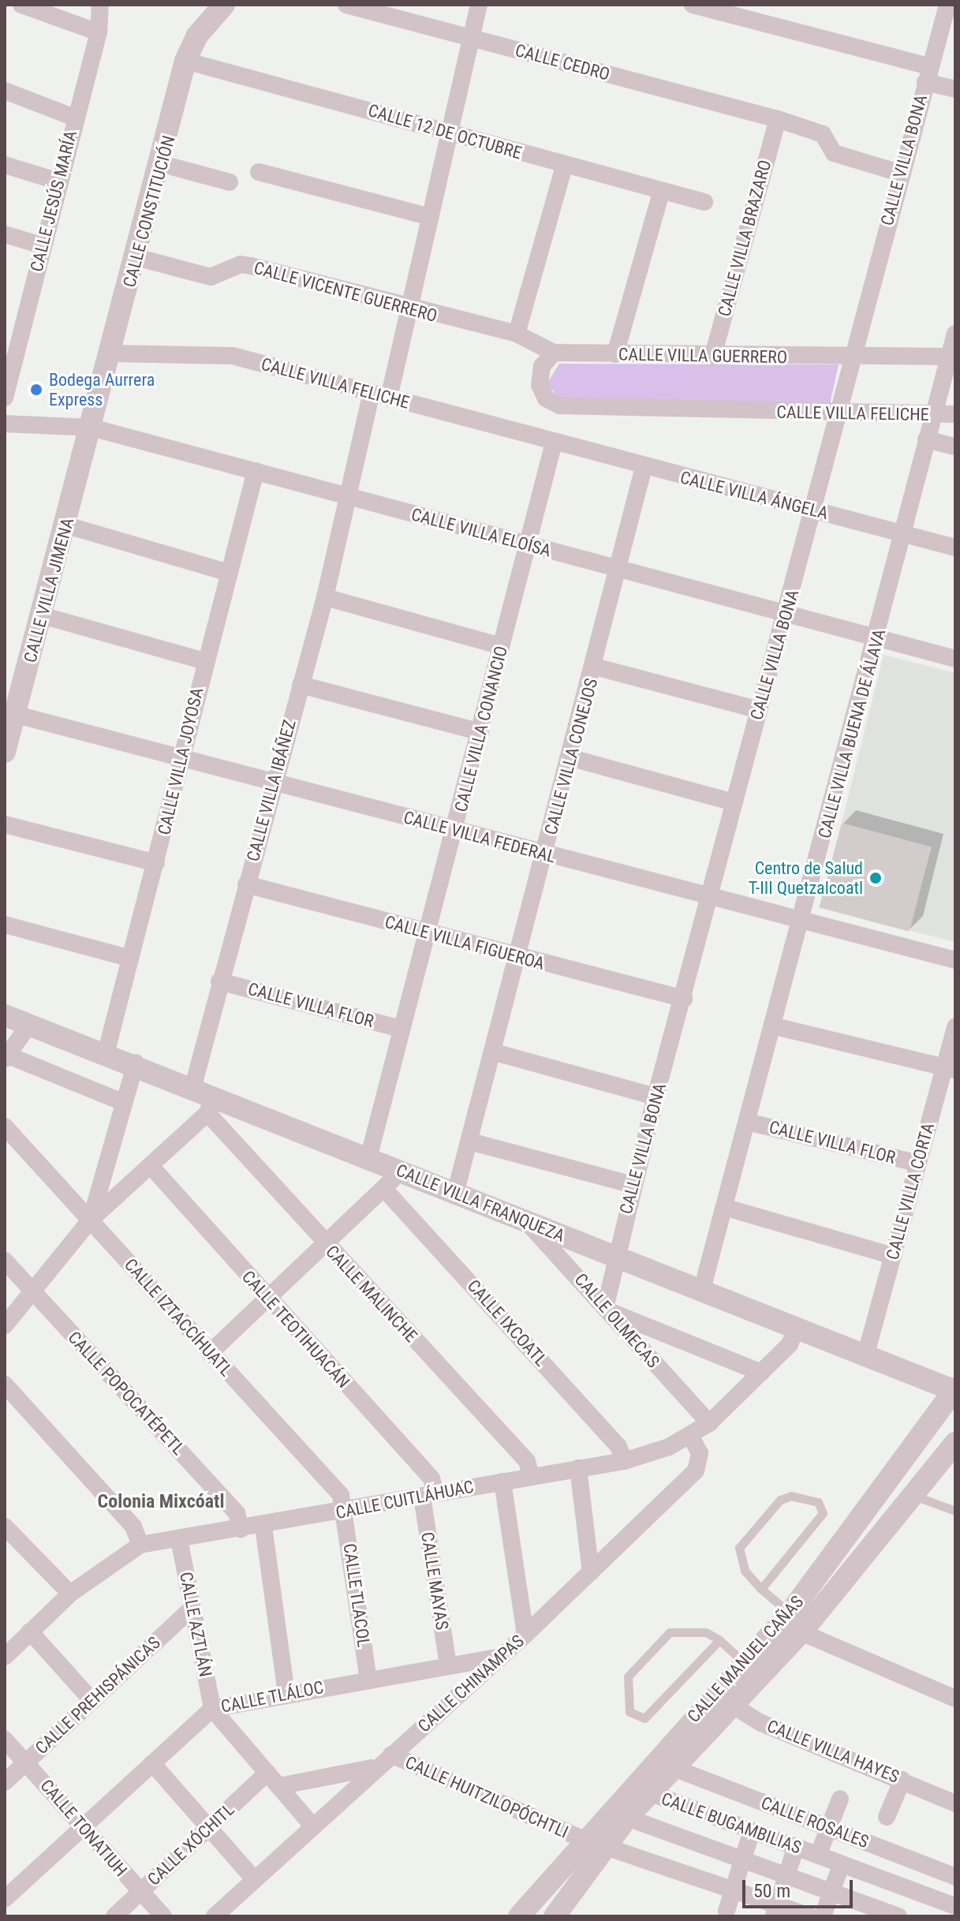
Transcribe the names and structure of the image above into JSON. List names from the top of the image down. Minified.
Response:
{"streets":{"street":["CALLE CEDRO","CALLE 12 DE OCTUBRE","CALLE VILLA BONA","CALLE JESÚS MARÍA","CALLE CONSTITUCIÓN","CALLE VILLA BRAZARO","CALLE VICENTE GUERRERO","CALLE VILLA GUERRERO","CALLE VILLA FELICHE","CALLE VILLA ÁNGELA","CALLE VILLA ELOÍSA","CALLE VILLA JIMENA","CALLE VILLA CONANCIO","CALLE VILLA BUENA DE ÁLAVA","CALLE VILLA CONEJOS","CALLE VILLA JOYOSA","CALLE VILLA IBÁÑEZ","CALLE VILLA FEDERAL","CALLE VILLA FIGUEROA","CALLE VILLA FLOR","CALLE VILLA CORTA","CALLE VILLA FRANQUEZA","CALLE MALINCHE","CALLE IZTACCÍHUATL","CALLE OLMECAS","CALLE IXCOATL","CALLE TEOTIHUACÁN","CALLE POPOCATÉPETL","CALLE CUITLÁHUAC","CALLE MAYAS","CALLE TLACOL","CALLE AZTLÁN","CALLE MANUEL CAÑAS","CALLE CHINAMPAS","CALLE PREHISPÁNICAS","CALLE TLÁLOC","CALLE VILLA HAYES","CALLE HUITZILOPÓCHTLI","CALLE ROSALES","CALLE BUGAMBILIAS","CALLE TONATIUH","CALLE XÓCHITL"]},"crossings":[["CALLE CEDRO","CALLE VILLA BONA"],["CALLE CEDRO","CALLE VILLA BRAZARO"],["CALLE 12 DE OCTUBRE","CALLE CONSTITUCIÓN"],["CALLE VILLA BONA","CALLE VILLA GUERRERO"],["CALLE VILLA BONA","CALLE VILLA FELICHE"],["CALLE VILLA BONA","CALLE VILLA ÁNGELA"],["CALLE VILLA BONA","CALLE VILLA ELOÍSA"],["CALLE VILLA BONA","CALLE VILLA FEDERAL"],["CALLE VILLA BONA","CALLE VILLA FIGUEROA"],["CALLE VILLA BONA","CALLE VILLA FRANQUEZA"],["CALLE VILLA BONA","CALLE OLMECAS"],["CALLE CONSTITUCIÓN","CALLE VICENTE GUERRERO"],["CALLE CONSTITUCIÓN","CALLE VILLA FELICHE"],["CALLE CONSTITUCIÓN","CALLE VILLA ELOÍSA"],["CALLE CONSTITUCIÓN","CALLE VILLA JIMENA"],["CALLE VILLA BRAZARO","CALLE VILLA GUERRERO"],["CALLE VICENTE GUERRERO","CALLE VILLA GUERRERO"],["CALLE VICENTE GUERRERO","CALLE VILLA FELICHE"],["CALLE VILLA GUERRERO","CALLE VILLA FELICHE"],["CALLE VILLA FELICHE","CALLE VILLA ÁNGELA"],["CALLE VILLA FELICHE","CALLE VILLA CONANCIO"],["CALLE VILLA FELICHE","CALLE VILLA BUENA DE ÁLAVA"],["CALLE VILLA FELICHE","CALLE VILLA IBÁÑEZ"],["CALLE VILLA ÁNGELA","CALLE VILLA CONANCIO"],["CALLE VILLA ÁNGELA","CALLE VILLA BUENA DE ÁLAVA"],["CALLE VILLA ÁNGELA","CALLE VILLA CONEJOS"],["CALLE VILLA ELOÍSA","CALLE VILLA JIMENA"],["CALLE VILLA ELOÍSA","CALLE VILLA CONANCIO"],["CALLE VILLA ELOÍSA","CALLE VILLA BUENA DE ÁLAVA"],["CALLE VILLA ELOÍSA","CALLE VILLA CONEJOS"],["CALLE VILLA ELOÍSA","CALLE VILLA JOYOSA"],["CALLE VILLA ELOÍSA","CALLE VILLA IBÁÑEZ"],["CALLE VILLA JIMENA","CALLE VILLA FEDERAL"],["CALLE VILLA CONANCIO","CALLE VILLA FEDERAL"],["CALLE VILLA CONANCIO","CALLE VILLA FIGUEROA"],["CALLE VILLA CONANCIO","CALLE VILLA FLOR"],["CALLE VILLA CONANCIO","CALLE VILLA FRANQUEZA"],["CALLE VILLA BUENA DE ÁLAVA","CALLE VILLA FEDERAL"],["CALLE VILLA BUENA DE ÁLAVA","CALLE VILLA FLOR"],["CALLE VILLA BUENA DE ÁLAVA","CALLE VILLA FRANQUEZA"],["CALLE VILLA CONEJOS","CALLE VILLA FEDERAL"],["CALLE VILLA CONEJOS","CALLE VILLA FIGUEROA"],["CALLE VILLA CONEJOS","CALLE VILLA FRANQUEZA"],["CALLE VILLA JOYOSA","CALLE VILLA FEDERAL"],["CALLE VILLA JOYOSA","CALLE VILLA FRANQUEZA"],["CALLE VILLA IBÁÑEZ","CALLE VILLA FEDERAL"],["CALLE VILLA IBÁÑEZ","CALLE VILLA FIGUEROA"],["CALLE VILLA IBÁÑEZ","CALLE VILLA FLOR"],["CALLE VILLA IBÁÑEZ","CALLE VILLA FRANQUEZA"],["CALLE VILLA IBÁÑEZ","CALLE MALINCHE"],["CALLE VILLA FLOR","CALLE VILLA CORTA"],["CALLE VILLA CORTA","CALLE VILLA FRANQUEZA"],["CALLE VILLA FRANQUEZA","CALLE MALINCHE"],["CALLE VILLA FRANQUEZA","CALLE OLMECAS"],["CALLE VILLA FRANQUEZA","CALLE CUITLÁHUAC"],["CALLE VILLA FRANQUEZA","CALLE MANUEL CAÑAS"],["CALLE MALINCHE","CALLE CUITLÁHUAC"],["CALLE IZTACCÍHUATL","CALLE CUITLÁHUAC"],["CALLE IZTACCÍHUATL","CALLE TLACOL"],["CALLE OLMECAS","CALLE CUITLÁHUAC"],["CALLE IXCOATL","CALLE CUITLÁHUAC"],["CALLE TEOTIHUACÁN","CALLE CUITLÁHUAC"],["CALLE TEOTIHUACÁN","CALLE MAYAS"],["CALLE POPOCATÉPETL","CALLE CUITLÁHUAC"],["CALLE CUITLÁHUAC","CALLE MAYAS"],["CALLE CUITLÁHUAC","CALLE TLACOL"],["CALLE CUITLÁHUAC","CALLE AZTLÁN"],["CALLE CUITLÁHUAC","CALLE CHINAMPAS"],["CALLE MAYAS","CALLE TLÁLOC"],["CALLE TLACOL","CALLE TLÁLOC"],["CALLE AZTLÁN","CALLE CHINAMPAS"],["CALLE AZTLÁN","CALLE PREHISPÁNICAS"],["CALLE AZTLÁN","CALLE TLÁLOC"],["CALLE AZTLÁN","CALLE XÓCHITL"],["CALLE MANUEL CAÑAS","CALLE VILLA HAYES"],["CALLE MANUEL CAÑAS","CALLE HUITZILOPÓCHTLI"],["CALLE MANUEL CAÑAS","CALLE ROSALES"],["CALLE MANUEL CAÑAS","CALLE BUGAMBILIAS"],["CALLE CHINAMPAS","CALLE TLÁLOC"],["CALLE CHINAMPAS","CALLE HUITZILOPÓCHTLI"],["CALLE PREHISPÁNICAS","CALLE TONATIUH"],["CALLE TLÁLOC","CALLE TONATIUH"],["CALLE TONATIUH","CALLE XÓCHITL"]],"districts":["Colonia Mixcóatl"],"places":["Bodega Aurrera Express","Centro de Salud T-III Quetzalcoatl"],"scale_bar":"50 m"}
